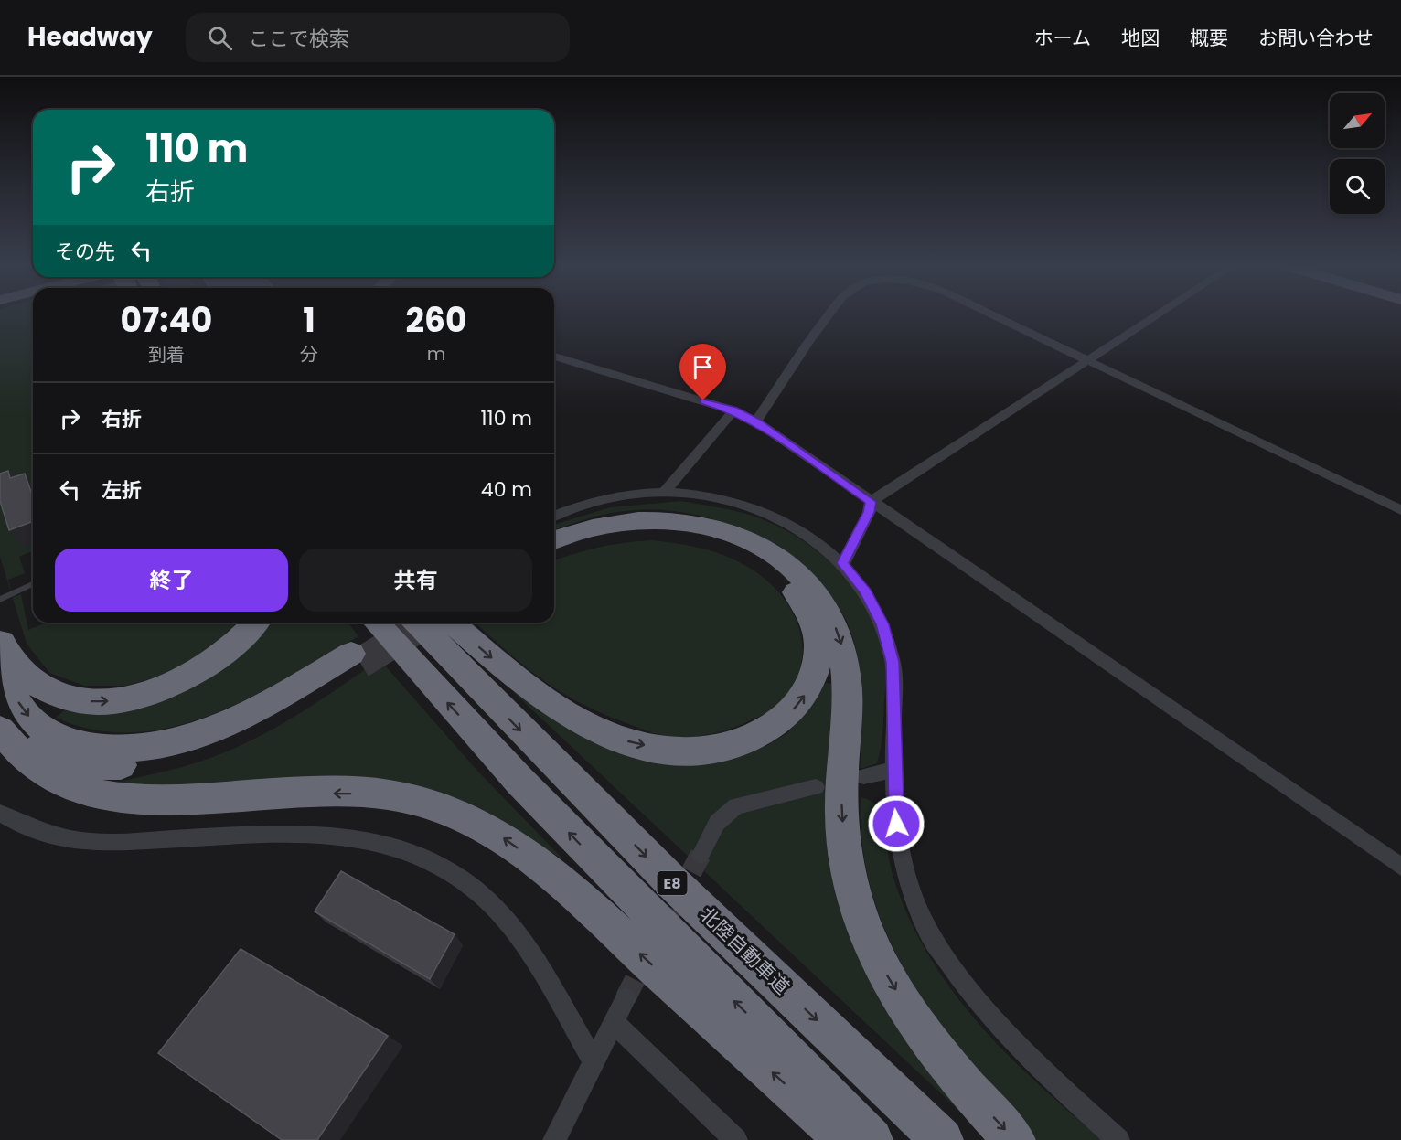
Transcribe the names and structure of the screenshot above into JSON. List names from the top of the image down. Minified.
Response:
{"streets":{"highway":["E8","北陸自動車道"]},"north":"top right","page":{"header":"Headway","search":"ここで検索","nav":["ホーム","地図","概要","お問い合わせ"],"turn":["110 m","右折"],"then":"その先","eta":["07:40","到着","1","分","260","m"],"list":[{"name":"右折","value":"110 m"},{"name":"左折","value":"40 m"}],"buttons":["終了","共有"]}}
